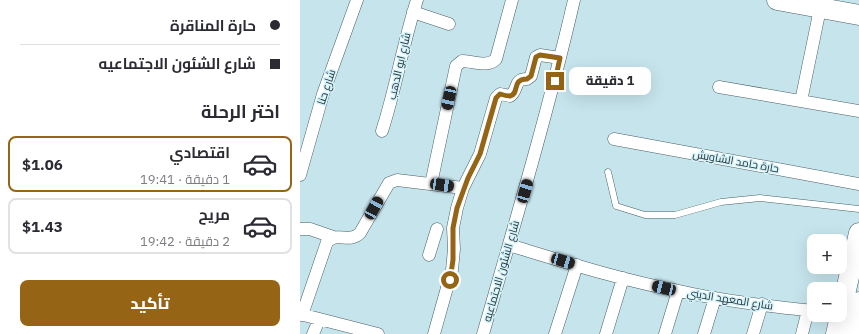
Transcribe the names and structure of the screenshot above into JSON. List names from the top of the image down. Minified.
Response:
{"streets":{"street":["شارع ابو الدهب","شارع حنا","حارة حامد الشاويش","شارع الشئون الاجتماعيه","شارع المعهد الديني"]},"crossings":[["شارع الشئون الاجتماعيه","شارع المعهد الديني"]],"page":{"banner":["حارة المناقرة","شارع الشئون الاجتماعيه"],"bubble":"1 دقيقة","heading":"اختر الرحلة","list":[{"name":"اقتصادي","note":"1 دقيقة · 19:41","value":"$1.06"},{"name":"مريح","note":"2 دقيقة · 19:42","value":"$1.43"}],"map_buttons":["+","−"],"buttons":"تأكيد"}}
